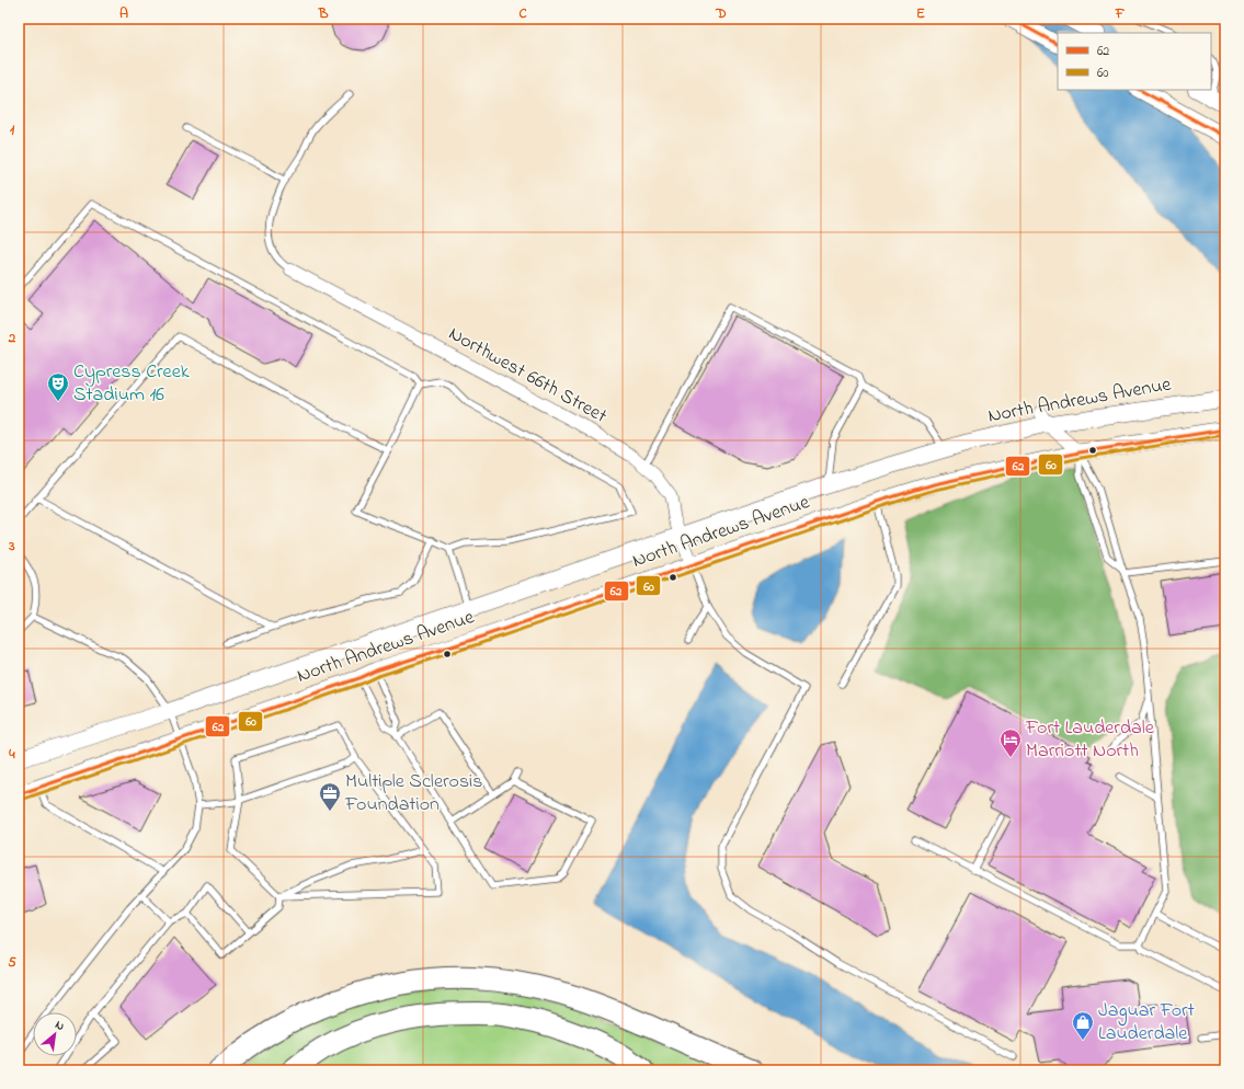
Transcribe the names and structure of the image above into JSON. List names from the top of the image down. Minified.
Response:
{"streets":{"main road":["North Andrews Avenue"],"street":["Northwest 66th Street"]},"crossings":[["Northwest 66th Street","North Andrews Avenue"]],"places":{"theatre":["Cypress Creek Stadium 16"],"hotel":["Fort Lauderdale Marriott North"],"office":["Multiple Sclerosis Foundation"],"shop":["Jaguar Fort Lauderdale"]},"lines":["transit line 62","transit line 60"],"legend":["62","60"],"north":"top right","grid":{"columns":["A","B","C","D","E","F"],"rows":["1","2","3","4","5"]}}
